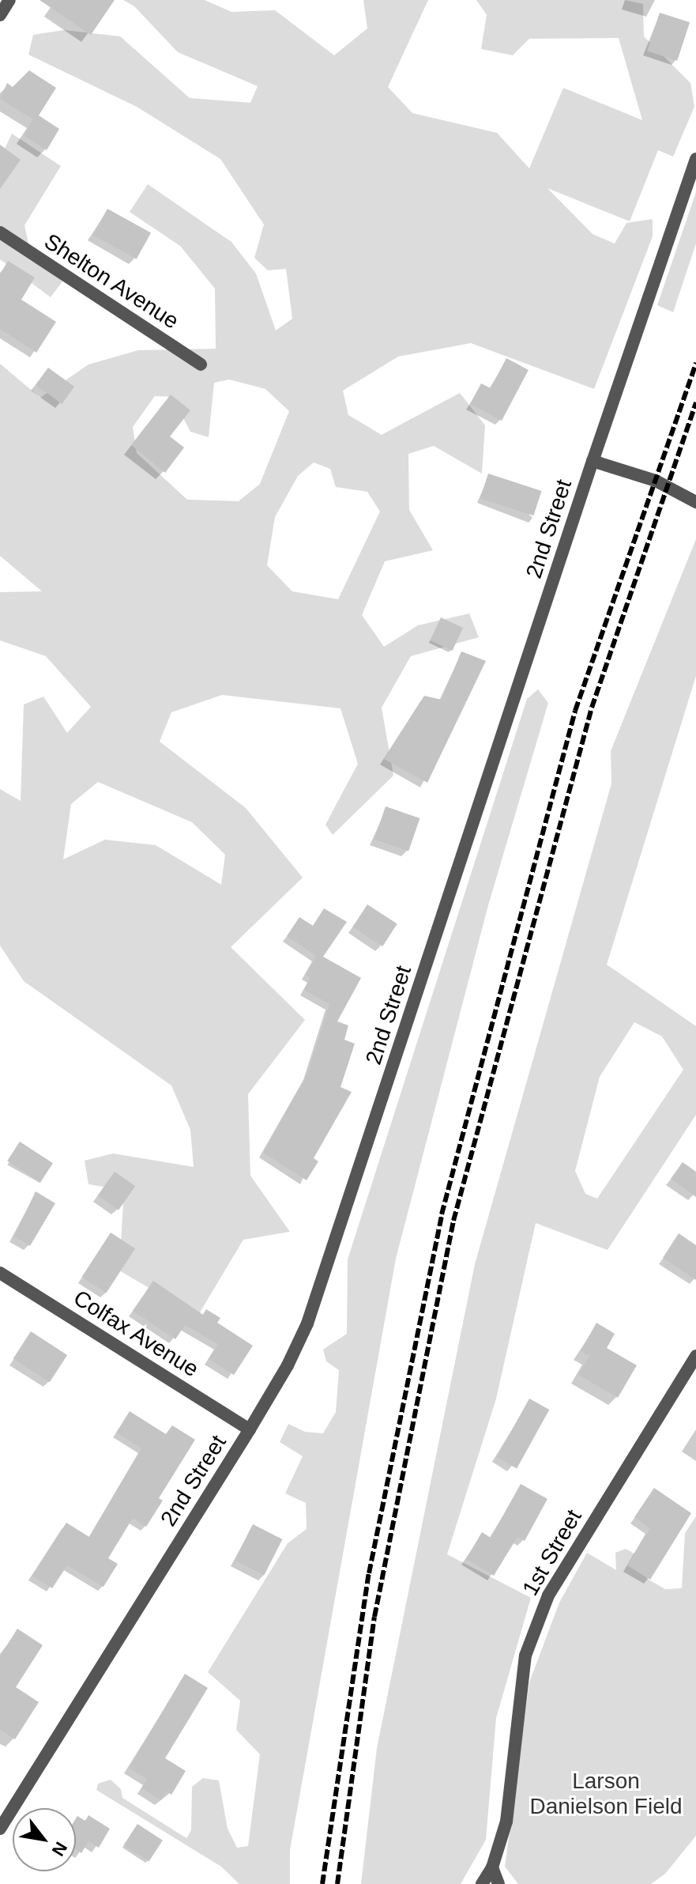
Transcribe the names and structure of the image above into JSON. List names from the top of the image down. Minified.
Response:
{"streets":{"street":["Shelton Avenue","2nd Street","Colfax Avenue","1st Street"]},"crossings":[["2nd Street","Colfax Avenue"]],"parks":["Larson Danielson Field"],"north":"bottom right"}
